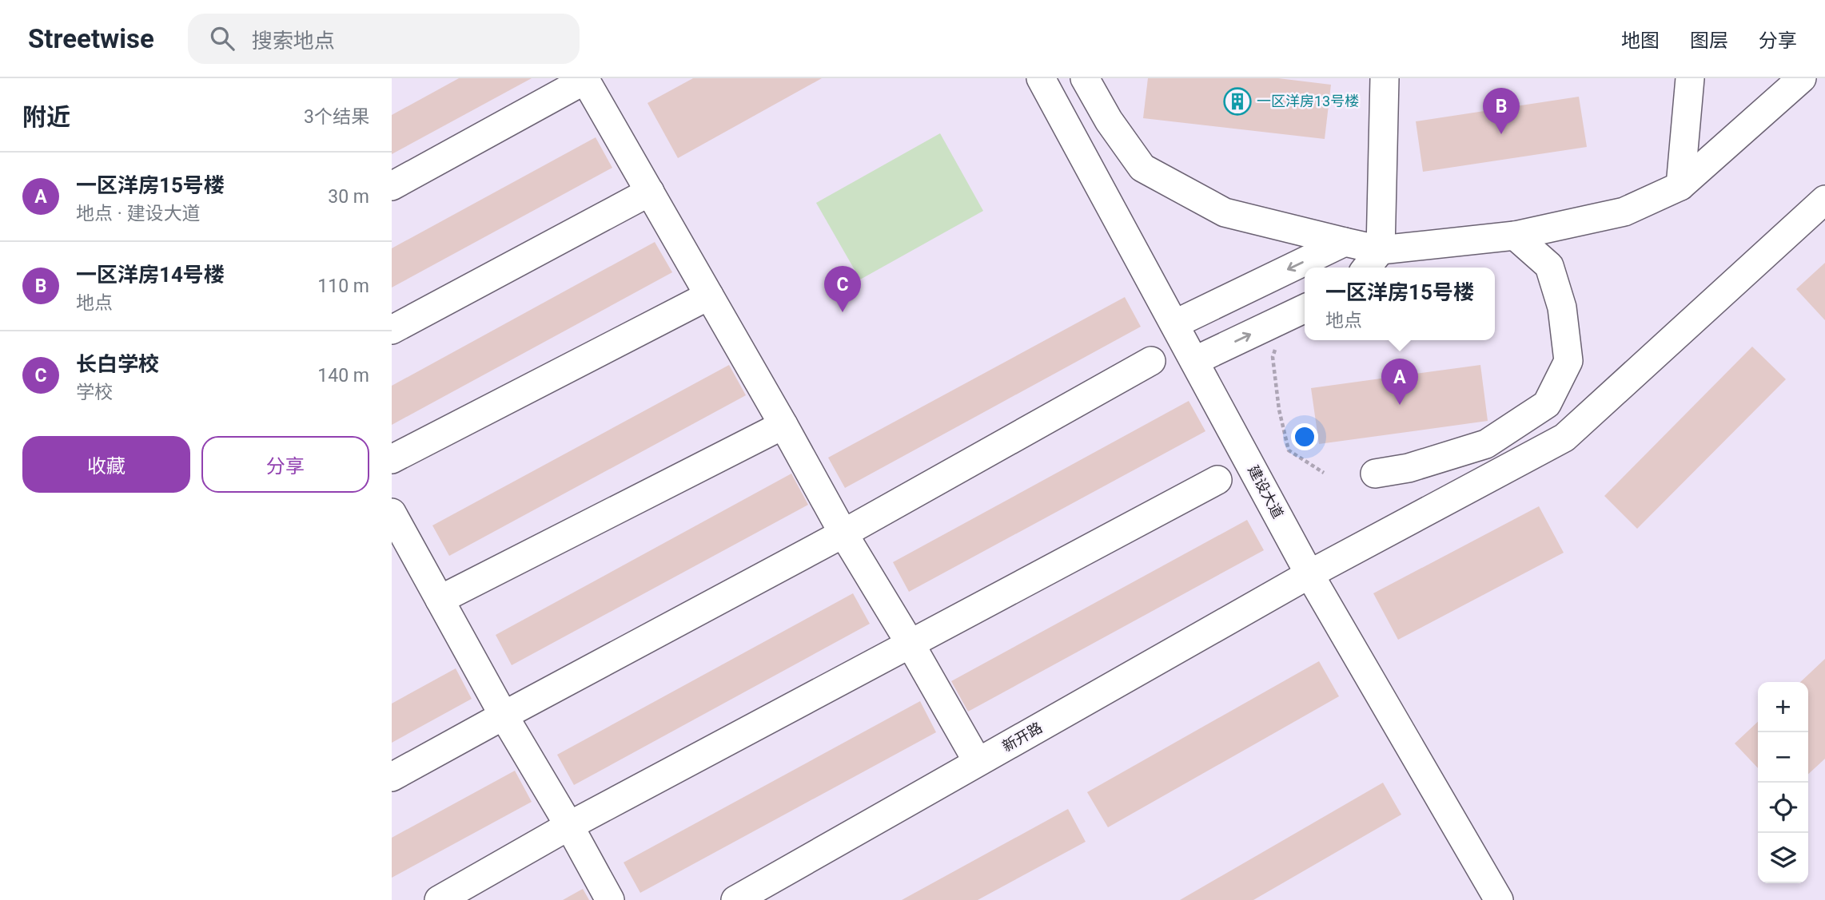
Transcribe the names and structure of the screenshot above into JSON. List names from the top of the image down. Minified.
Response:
{"streets":{"street":["建设大道","新开路"]},"crossings":[["建设大道","新开路"]],"places":{"building":["一区洋房13号楼"]},"page":{"header":"Streetwise","search":"搜索地点","nav":["地图","图层","分享"],"heading":["附近","3个结果"],"pins":["B","C","A"],"list":[{"mark":"A","name":"一区洋房15号楼","note":"地点 · 建设大道","value":"30 m"},{"mark":"B","name":"一区洋房14号楼","note":"地点","value":"110 m"},{"mark":"C","name":"长白学校","note":"学校","value":"140 m"}],"popup":["一区洋房15号楼","地点"],"buttons":["收藏","分享"],"map_buttons":["+","−"]}}
